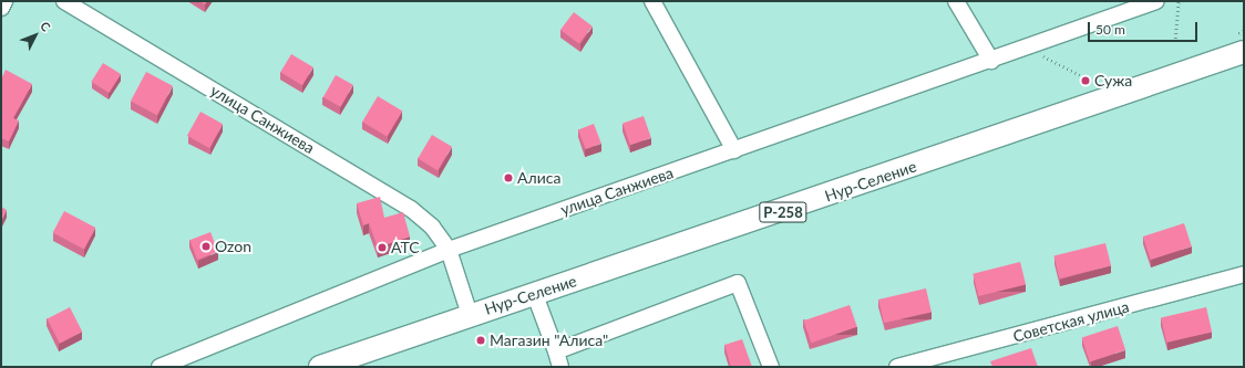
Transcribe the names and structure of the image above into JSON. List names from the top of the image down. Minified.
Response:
{"streets":{"highway":["Нур-Селение","Р-258"],"street":["улица Санжиева","Советская улица"]},"crossings":[["улица Санжиева","Нур-Селение"]],"places":["Сужа","Алиса","Ozon","АТС","Магазин \"Алиса\""],"scale_bar":"50 m","north":"top right"}
